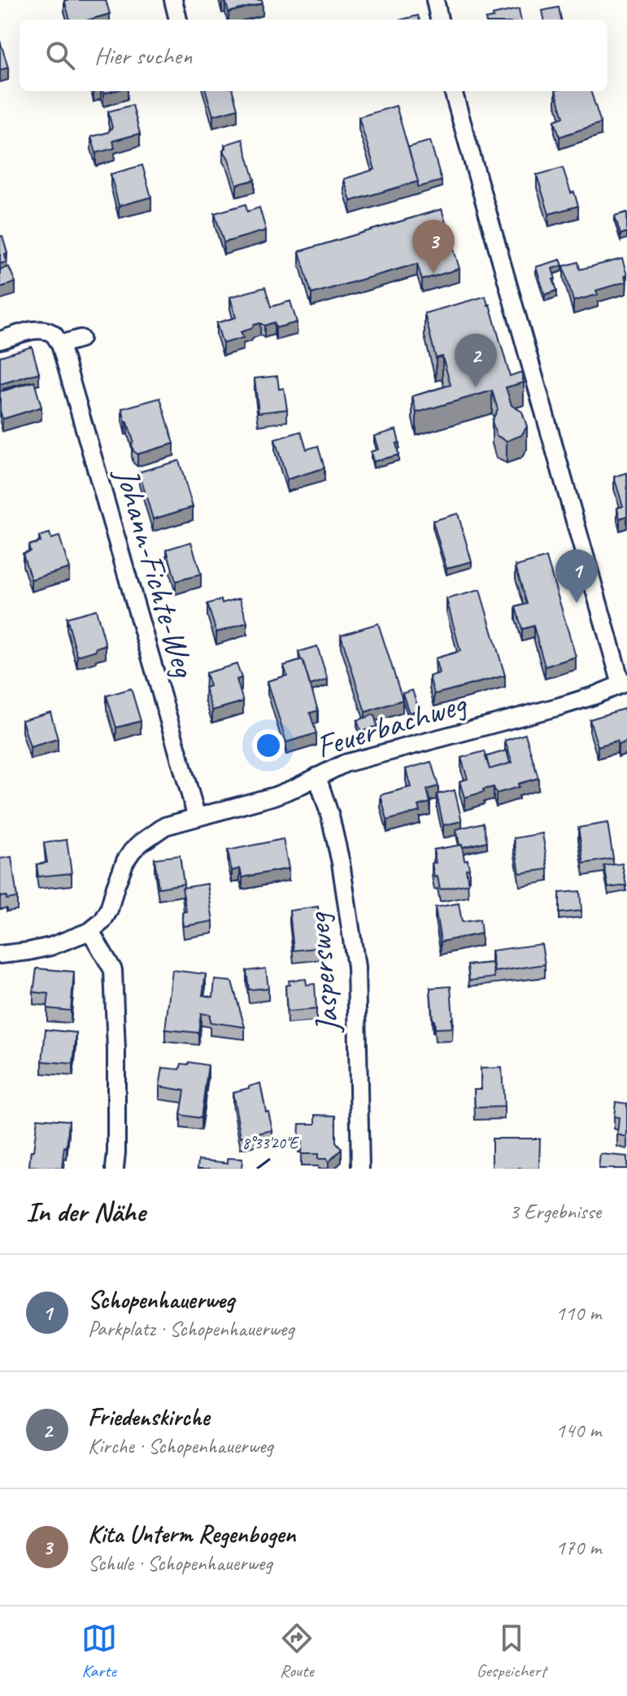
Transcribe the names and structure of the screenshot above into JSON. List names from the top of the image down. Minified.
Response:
{"streets":{"street":["Johann-Fichte-Weg","Feuerbachweg","Jaspersweg"]},"crossings":[["Johann-Fichte-Weg","Feuerbachweg"],["Feuerbachweg","Jaspersweg"]],"page":{"search":"Hier suchen","pins":["3","2","1"],"heading":["In der Nähe","3 Ergebnisse"],"list":[{"mark":"1","name":"Schopenhauerweg","note":"Parkplatz · Schopenhauerweg","value":"110 m"},{"mark":"2","name":"Friedenskirche","note":"Kirche · Schopenhauerweg","value":"140 m"},{"mark":"3","name":"Kita Unterm Regenbogen","note":"Schule · Schopenhauerweg","value":"170 m"}],"nav":["Karte","Route","Gespeichert"]},"coordinates":["8°33'20\"E"]}
